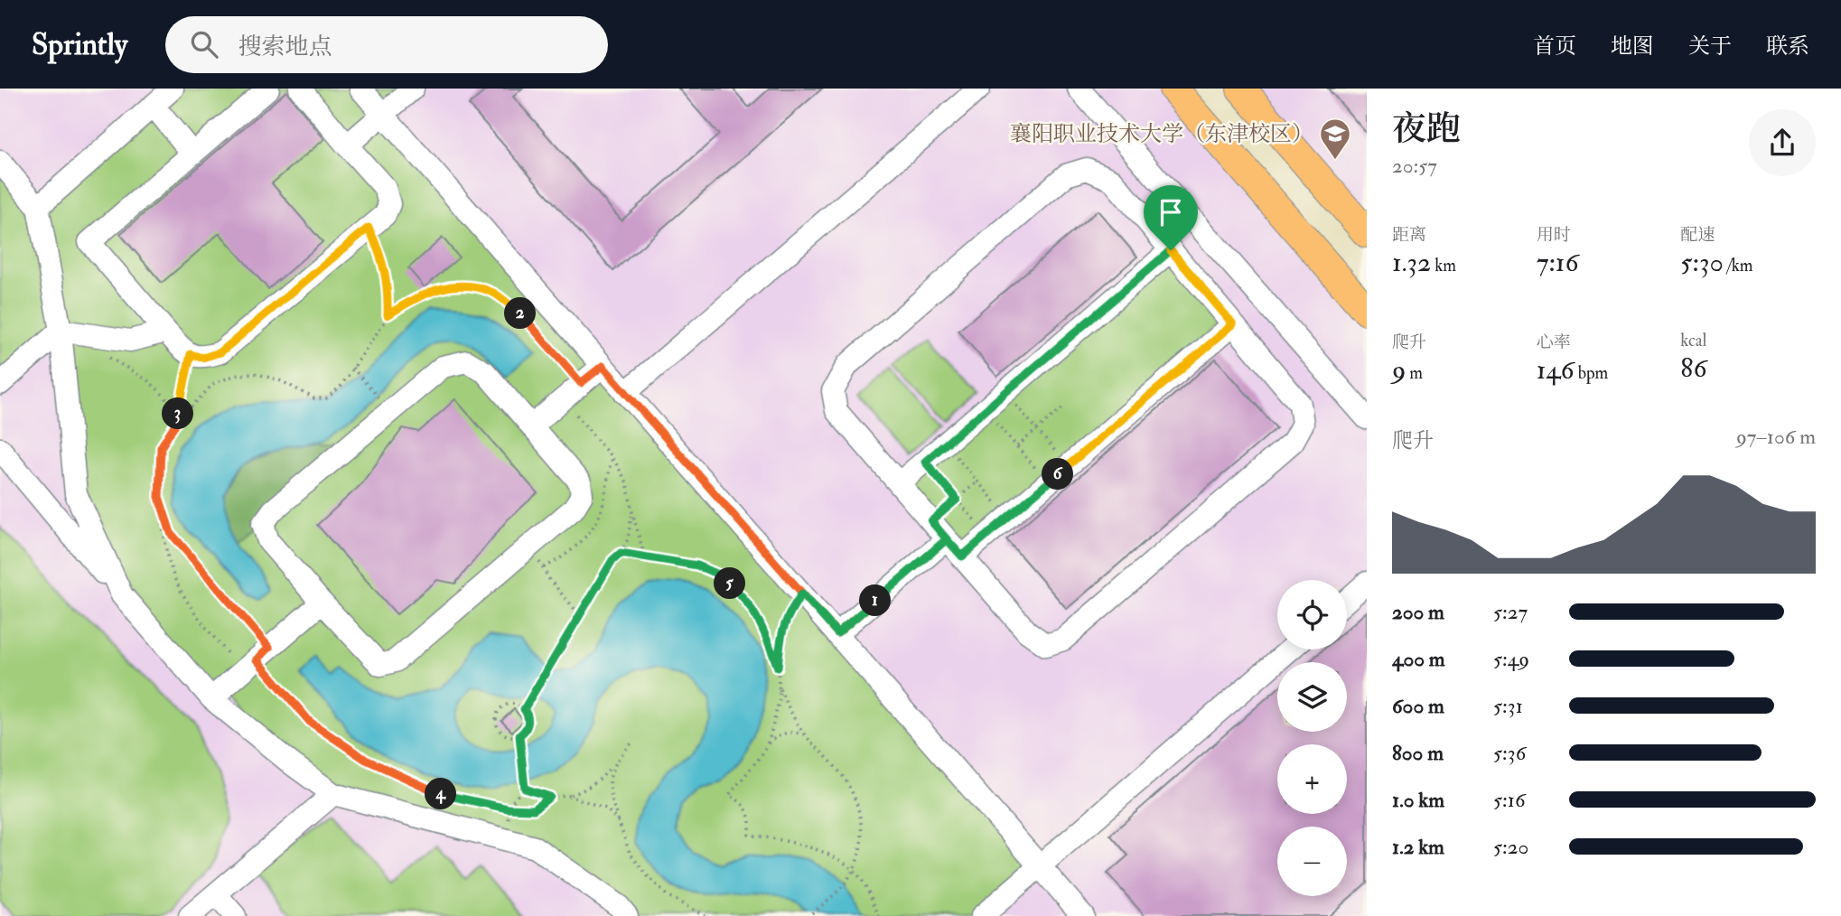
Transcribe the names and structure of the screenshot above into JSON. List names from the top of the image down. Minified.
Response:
{"places":{"school or university":["襄阳职业技术大学（东津校区）"]},"page":{"header":"Sprintly","search":"搜索地点","nav":["首页","地图","关于","联系"],"heading":["夜跑","20:57"],"stats":[["距离","1.32 km"],["用时","7:16"],["配速","5:30 /km"],["爬升","9 m"],["心率","146 bpm"],["kcal","86"]],"pins":["2","3","6","5","1","4"],"chart":["爬升","97–106 m"],"map_buttons":["+","−"],"list":[{"name":"200 m","note":"5:27"},{"name":"400 m","note":"5:49"},{"name":"600 m","note":"5:31"},{"name":"800 m","note":"5:36"},{"name":"1.0 km","note":"5:16"},{"name":"1.2 km","note":"5:20"}]}}
